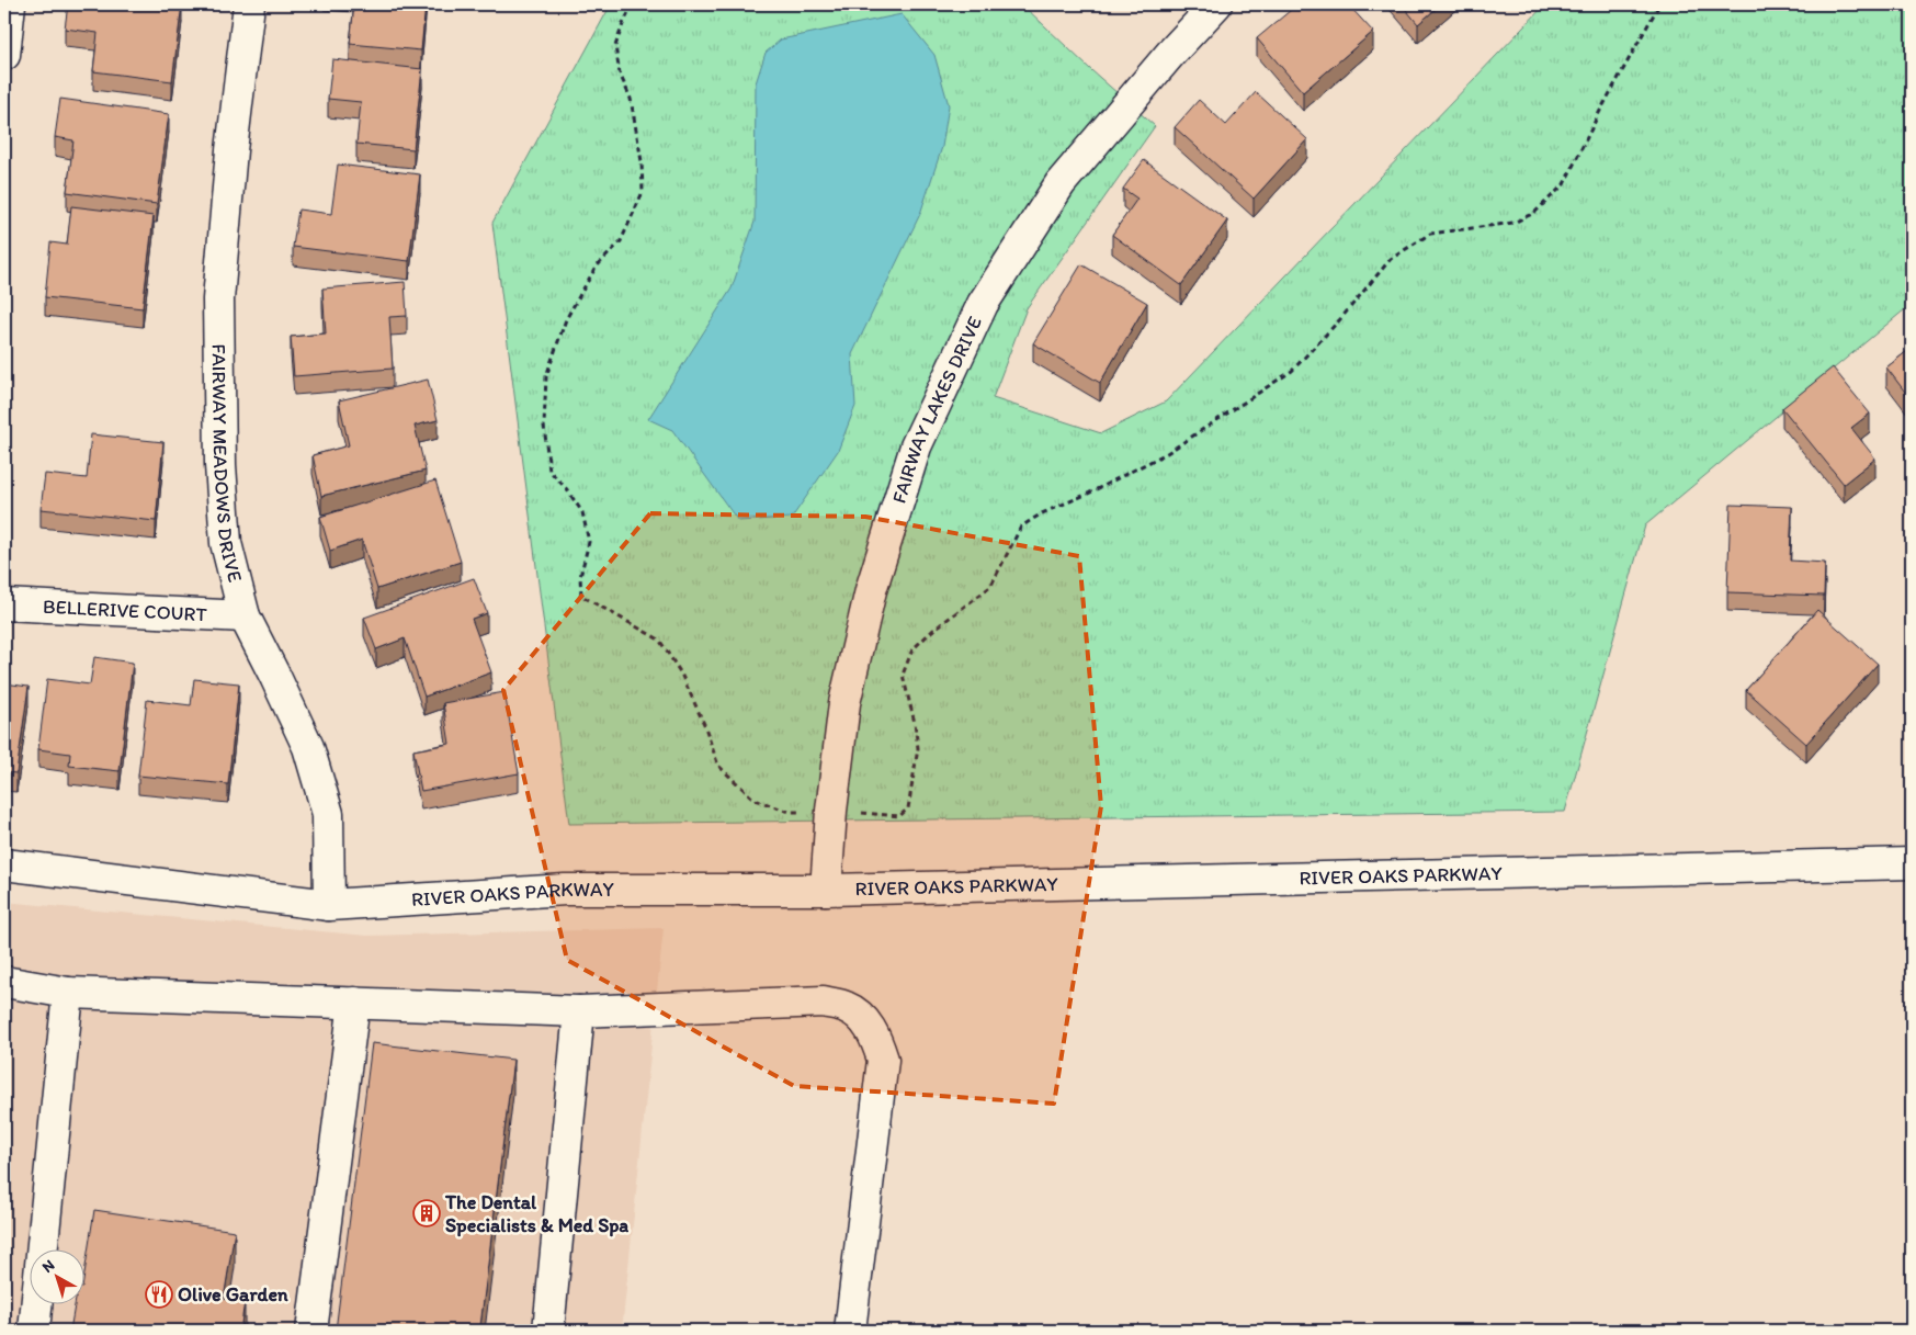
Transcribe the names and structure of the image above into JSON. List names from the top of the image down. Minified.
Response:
{"streets":{"street":["FAIRWAY LAKES DRIVE","FAIRWAY MEADOWS DRIVE","BELLERIVE COURT","RIVER OAKS PARKWAY"]},"crossings":[["FAIRWAY LAKES DRIVE","RIVER OAKS PARKWAY"],["FAIRWAY MEADOWS DRIVE","BELLERIVE COURT"],["FAIRWAY MEADOWS DRIVE","RIVER OAKS PARKWAY"]],"places":{"building":["The Dental Specialists & Med Spa"],"restaurant":["Olive Garden"]},"north":"top left"}
